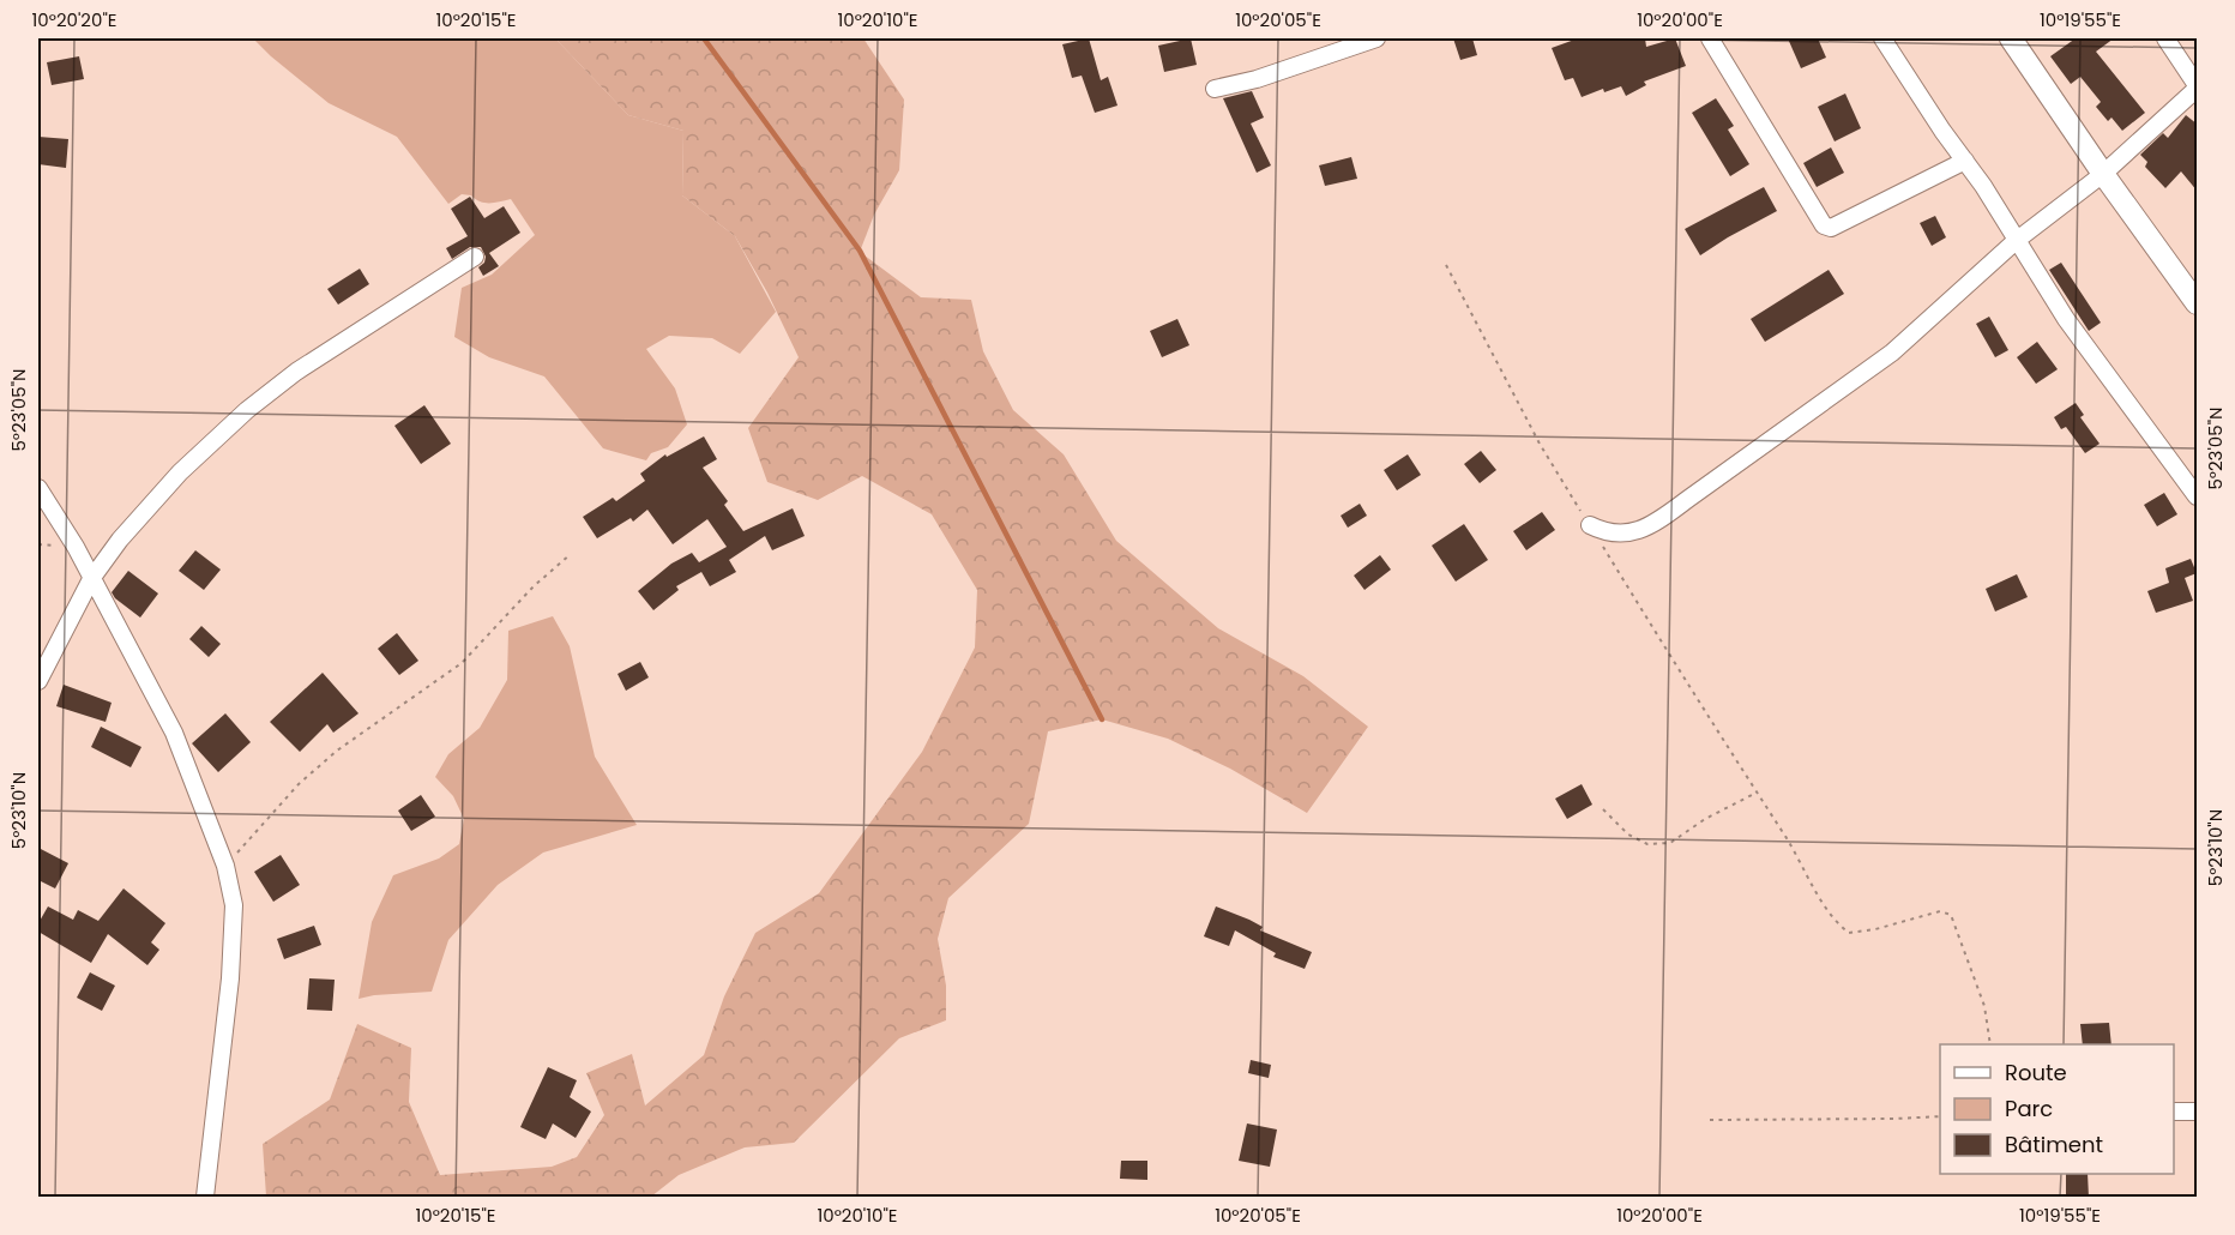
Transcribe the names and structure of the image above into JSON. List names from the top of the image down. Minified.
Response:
{"legend":["Route","Parc","Bâtiment"],"coordinates":["10°20'20\"E","10°20'15\"E","10°20'10\"E","10°20'05\"E","10°20'00\"E","10°19'55\"E","5°23'05\"N","5°23'10\"N"]}
